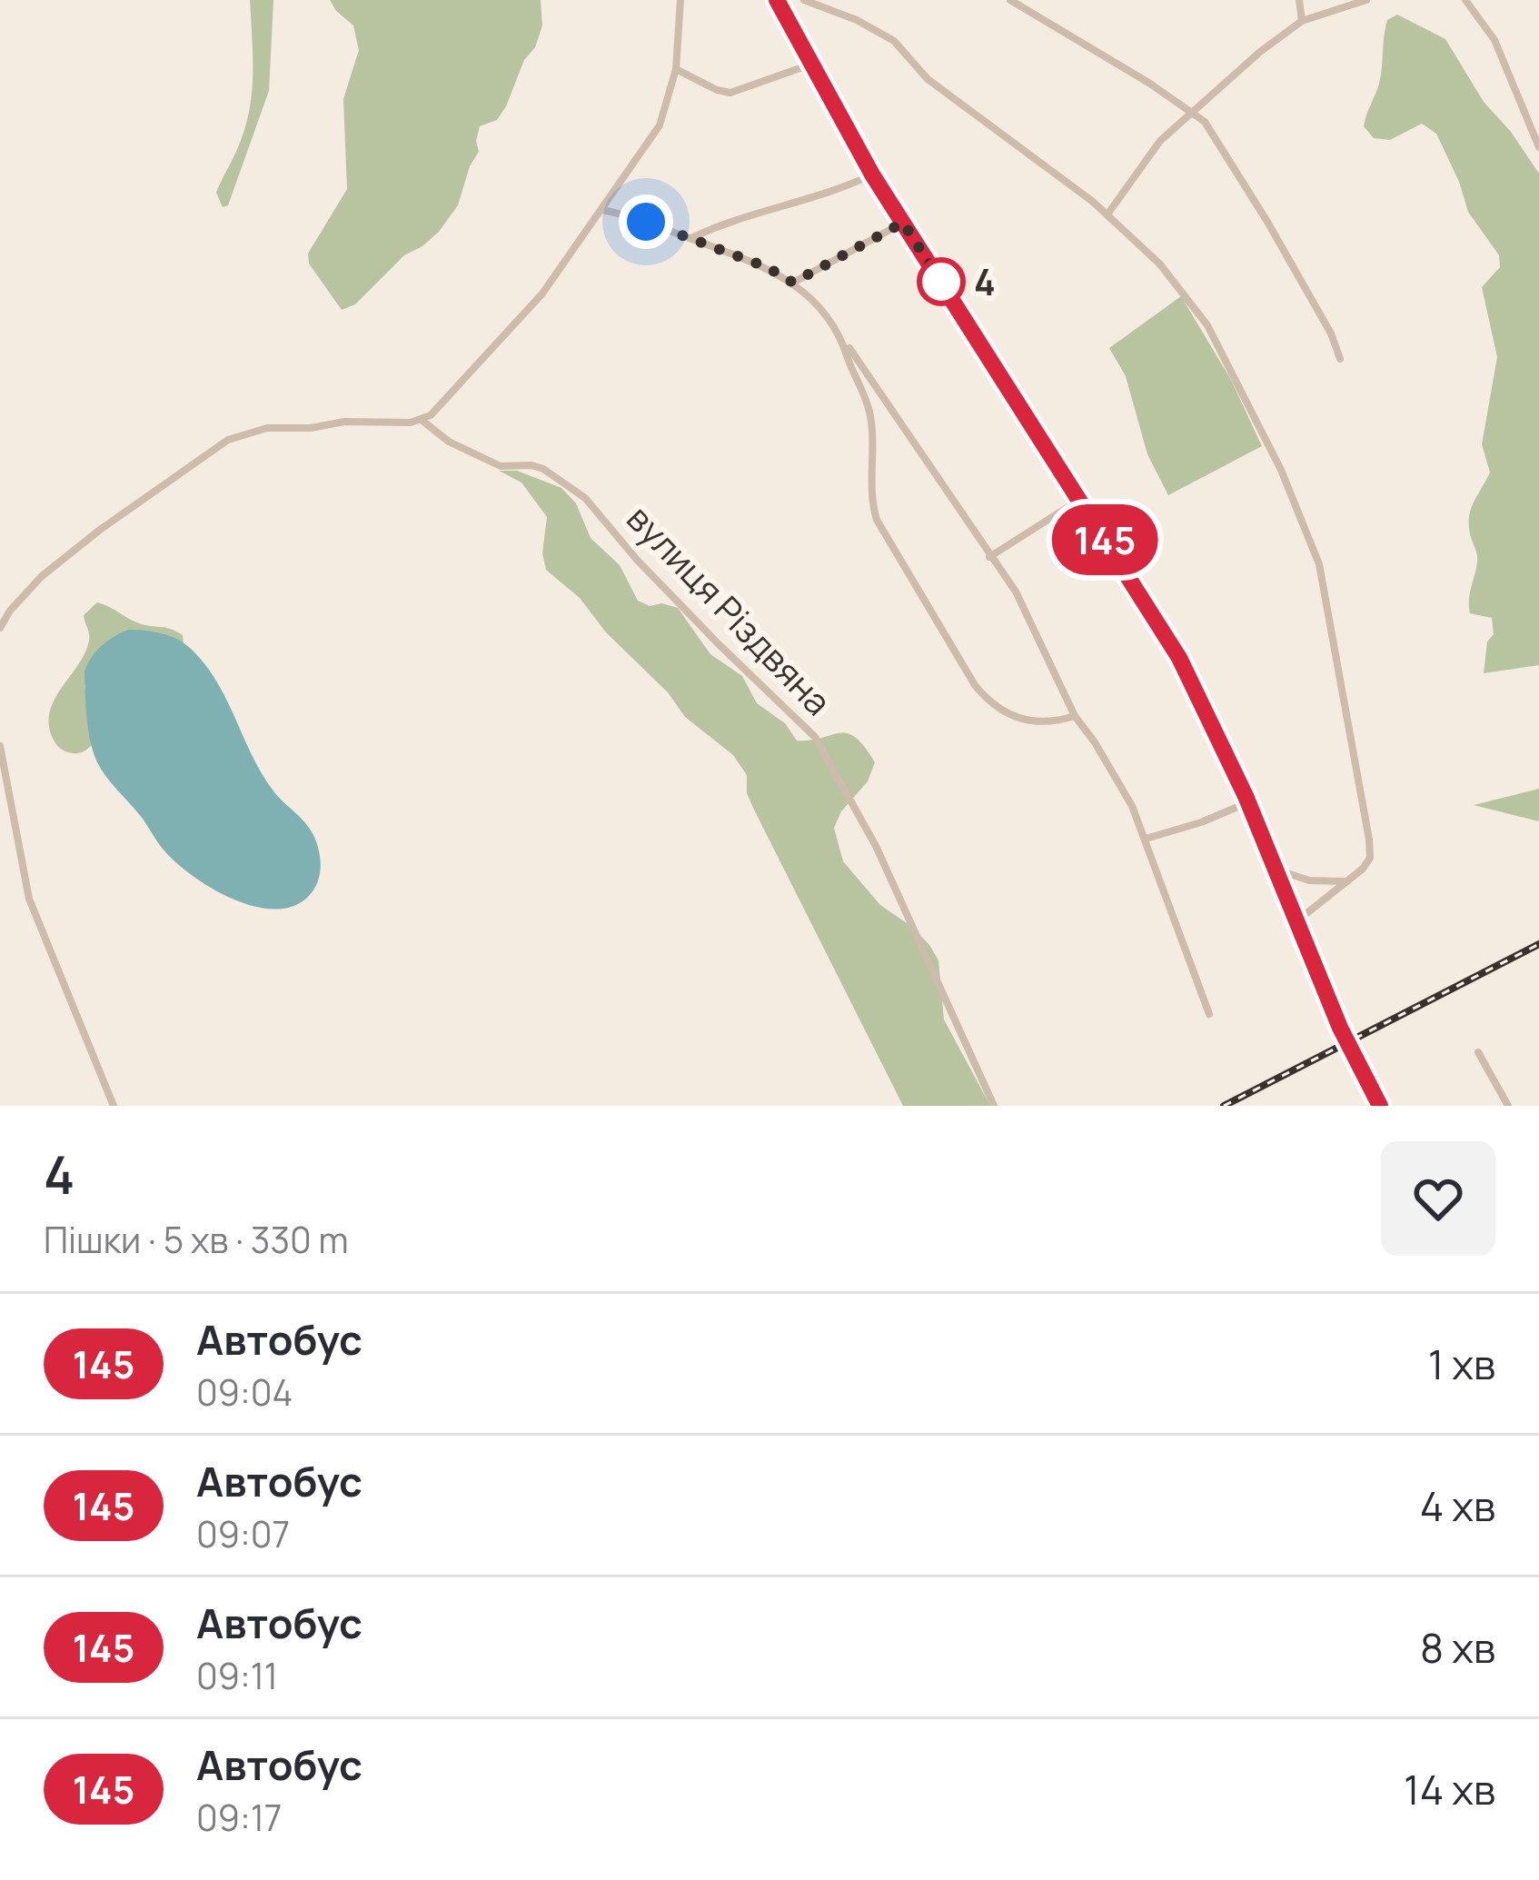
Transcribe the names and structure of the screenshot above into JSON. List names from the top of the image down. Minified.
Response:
{"streets":{"street":["вулиця Різдвяна"]},"places":["4"],"lines":["bus line 145"],"page":{"on_map":"145","heading":["4","Пішки · 5 хв · 330 m"],"list":[{"mark":"145","name":"Автобус","note":"09:04","value":"1 хв"},{"mark":"145","name":"Автобус","note":"09:07","value":"4 хв"},{"mark":"145","name":"Автобус","note":"09:11","value":"8 хв"},{"mark":"145","name":"Автобус","note":"09:17","value":"14 хв"}]}}
